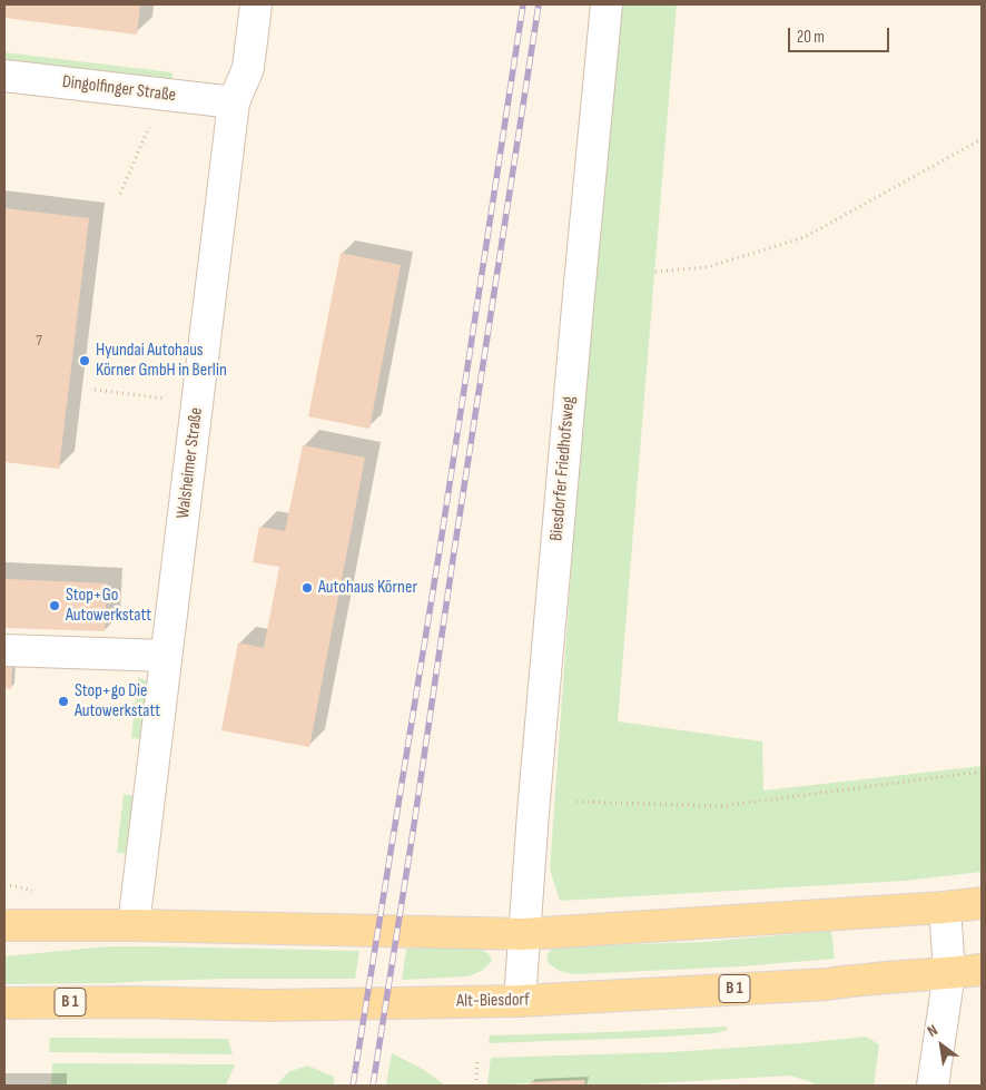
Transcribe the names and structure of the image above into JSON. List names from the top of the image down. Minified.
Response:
{"streets":{"main road":["B 1","Alt-Biesdorf"],"street":["Dingolfinger Straße","Walsheimer Straße","Biesdorfer Friedhofsweg"]},"crossings":[["Dingolfinger Straße","Walsheimer Straße"],["Biesdorfer Friedhofsweg","Alt-Biesdorf"]],"places":["Hyundai Autohaus Körner GmbH in Berlin","Autohaus Körner","Stop+Go Autowerkstatt","Stop+go Die Autowerkstatt"],"house_numbers":["7"],"scale_bar":"20 m","north":"top left"}
